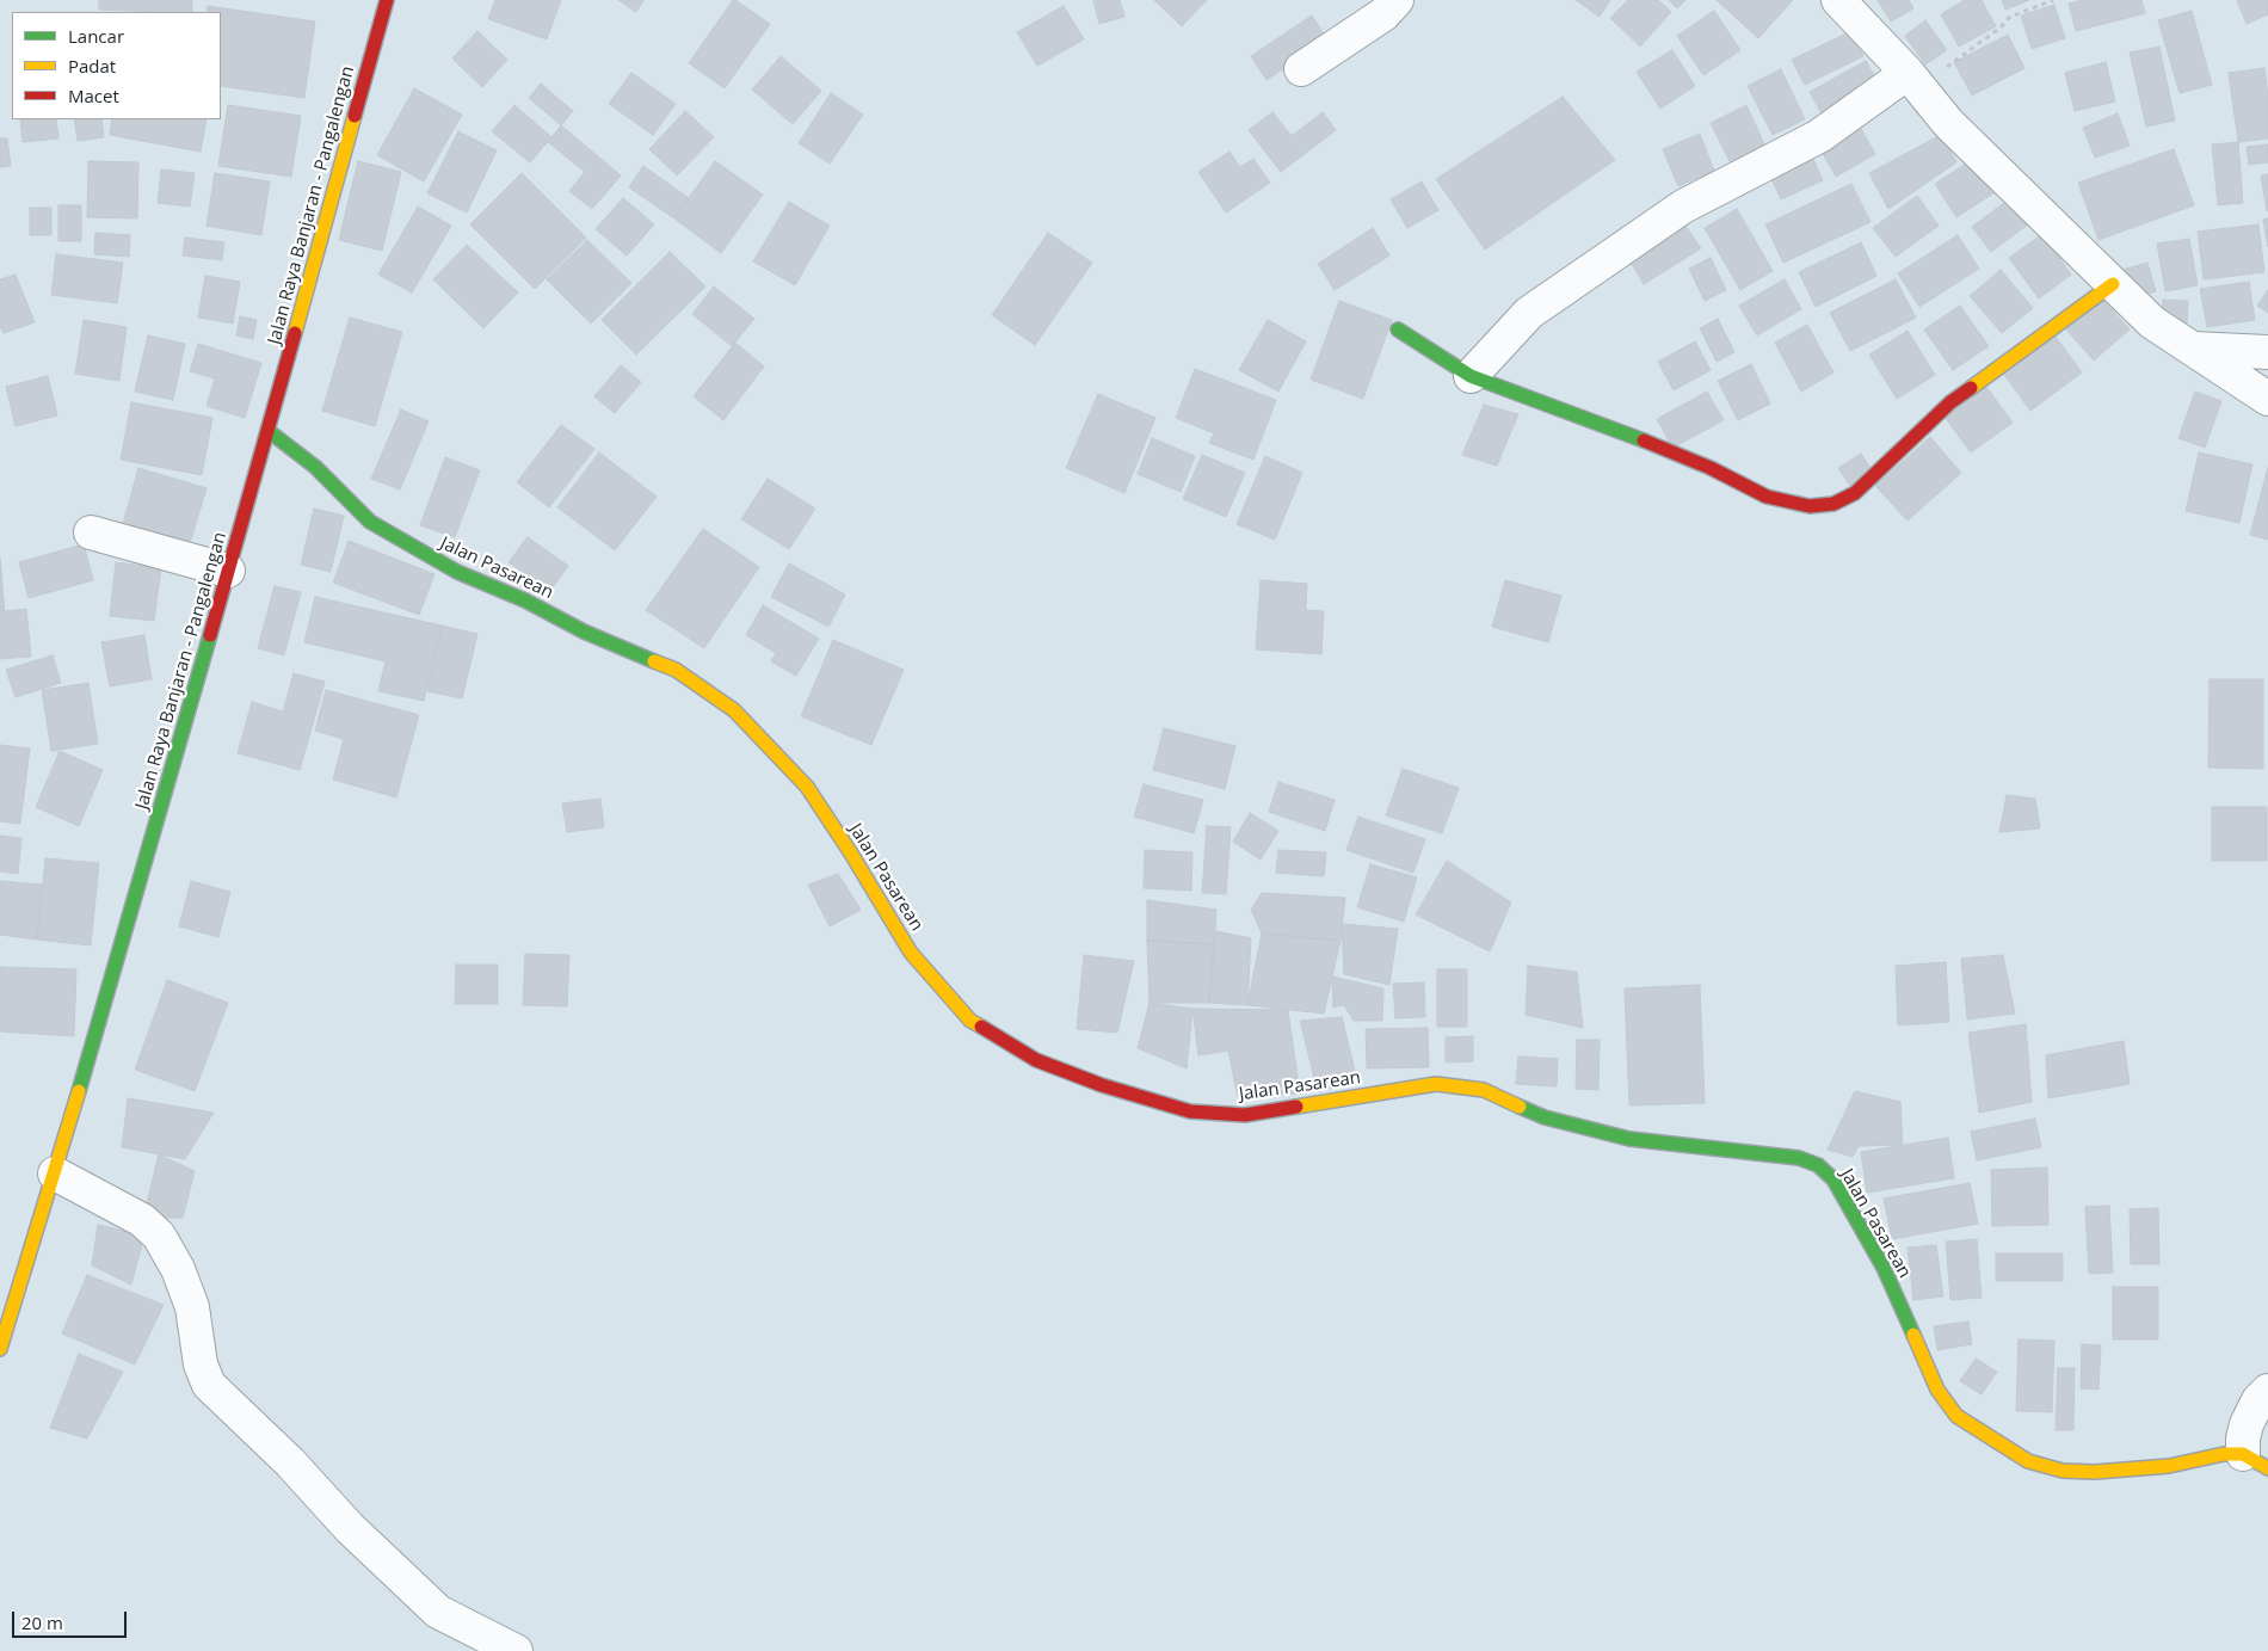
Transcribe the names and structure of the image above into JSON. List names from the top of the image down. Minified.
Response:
{"streets":{"street":["Jalan Raya Banjaran - Pangalengan","Jalan Pasarean"]},"crossings":[["Jalan Raya Banjaran - Pangalengan","Jalan Pasarean"]],"legend":["Lancar","Padat","Macet"],"scale_bar":"20 m"}
